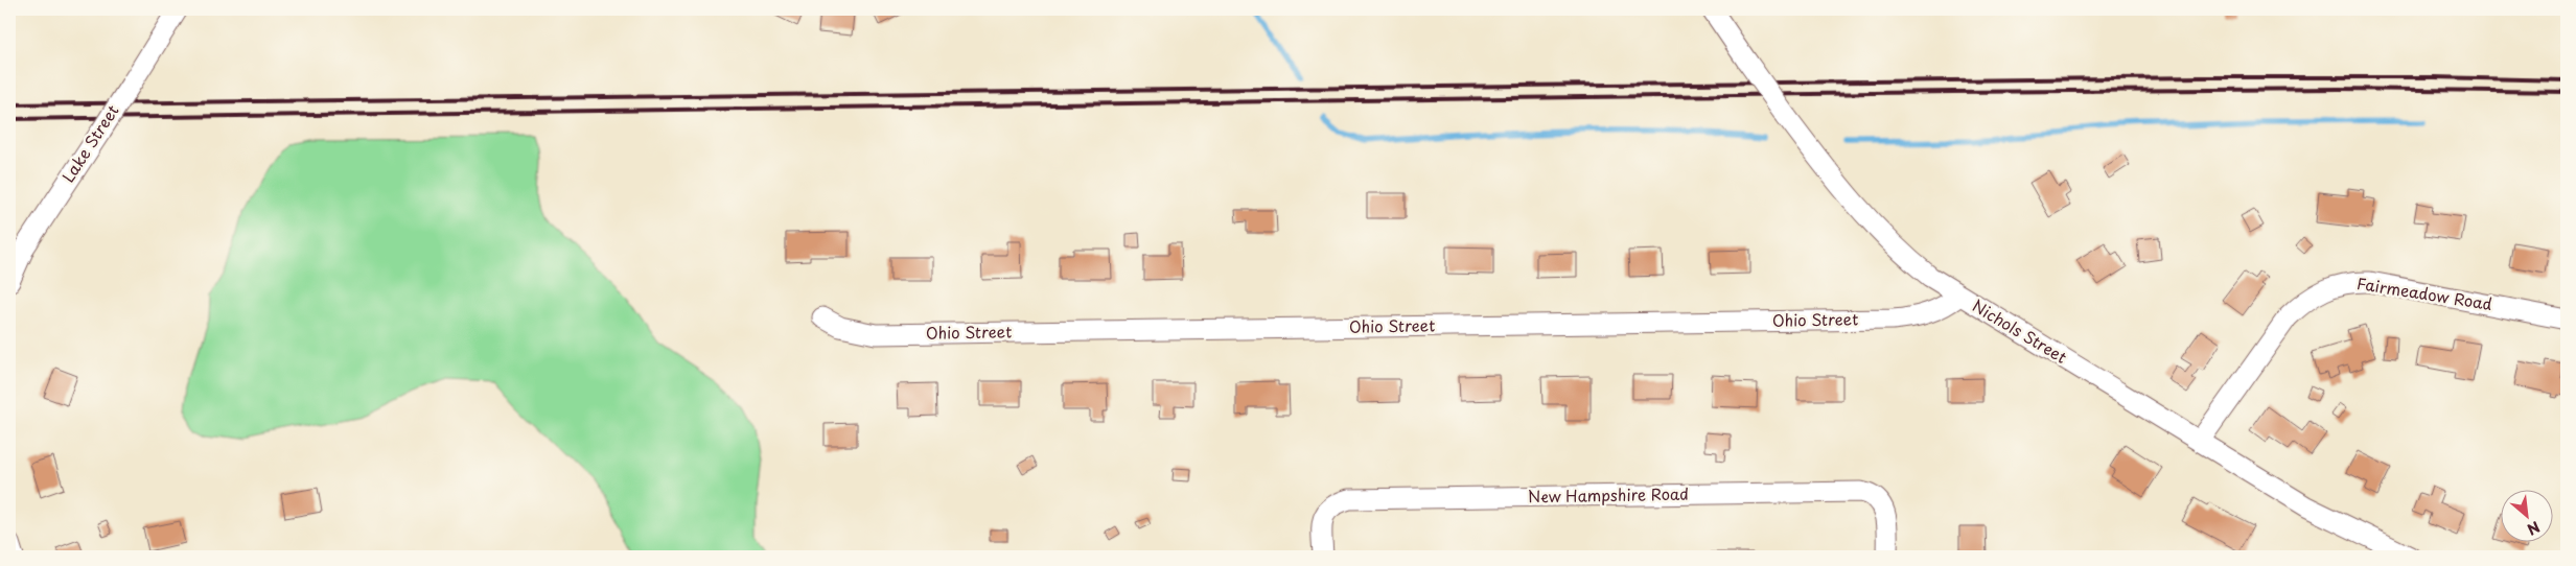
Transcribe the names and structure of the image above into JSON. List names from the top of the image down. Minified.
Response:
{"streets":{"street":["Lake Street","Fairmeadow Road","Ohio Street","Nichols Street","New Hampshire Road"]},"crossings":[["Fairmeadow Road","Nichols Street"],["Ohio Street","Nichols Street"]],"north":"bottom right"}
